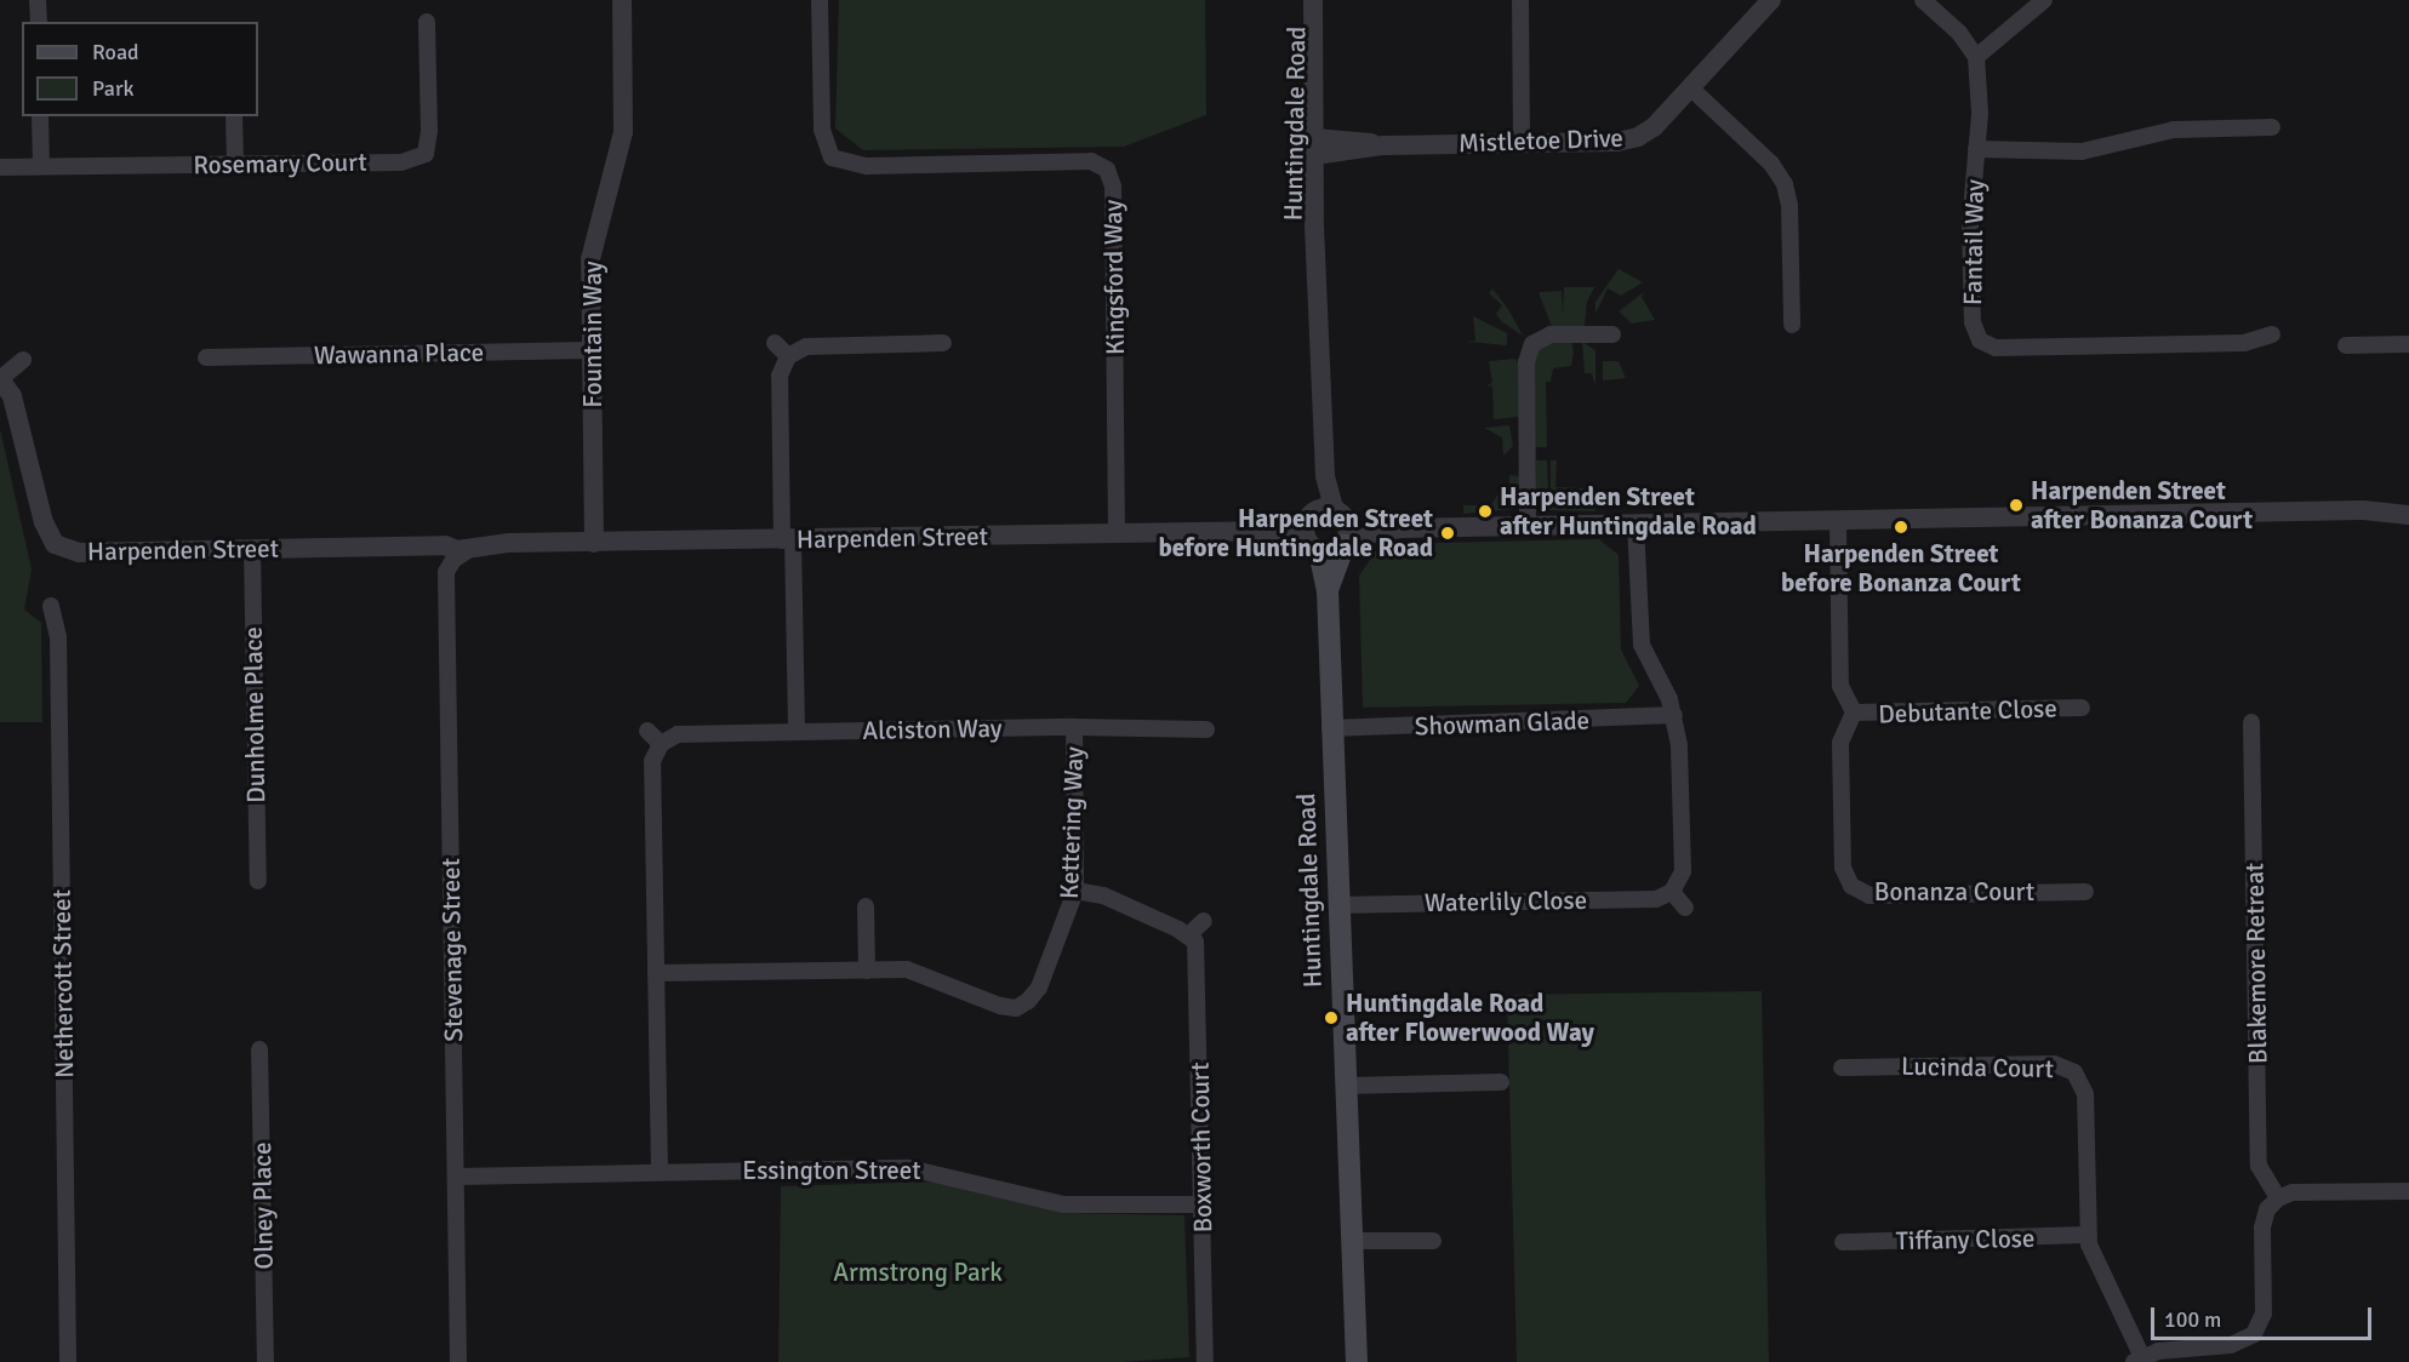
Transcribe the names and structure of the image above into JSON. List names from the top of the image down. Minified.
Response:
{"streets":{"main road":["Huntingdale Road"],"street":["Mistletoe Drive","Rosemary Court","Fantail Way","Kingsford Way","Fountain Way","Wawanna Place","Harpenden Street","Debutante Close","Dunholme Place","Showman Glade","Alciston Way","Kettering Way","Bonanza Court","Waterlily Close","Stevenage Street","Blakemore Retreat","Nethercott Street","Lucinda Court","Boxworth Court","Essington Street","Olney Place","Tiffany Close"]},"crossings":[["Huntingdale Road","Mistletoe Drive"],["Huntingdale Road","Harpenden Street"],["Huntingdale Road","Showman Glade"],["Huntingdale Road","Waterlily Close"],["Kingsford Way","Harpenden Street"],["Fountain Way","Wawanna Place"],["Fountain Way","Harpenden Street"],["Harpenden Street","Dunholme Place"],["Harpenden Street","Stevenage Street"],["Debutante Close","Bonanza Court"],["Alciston Way","Kettering Way"],["Stevenage Street","Essington Street"],["Lucinda Court","Tiffany Close"],["Boxworth Court","Essington Street"]],"parks":["Armstrong Park"],"places":["Harpenden Street after Bonanza Court","Harpenden Street after Huntingdale Road","Harpenden Street before Bonanza Court","Harpenden Street before Huntingdale Road","Huntingdale Road after Flowerwood Way"],"legend":["Road","Park"],"scale_bar":"100 m"}
